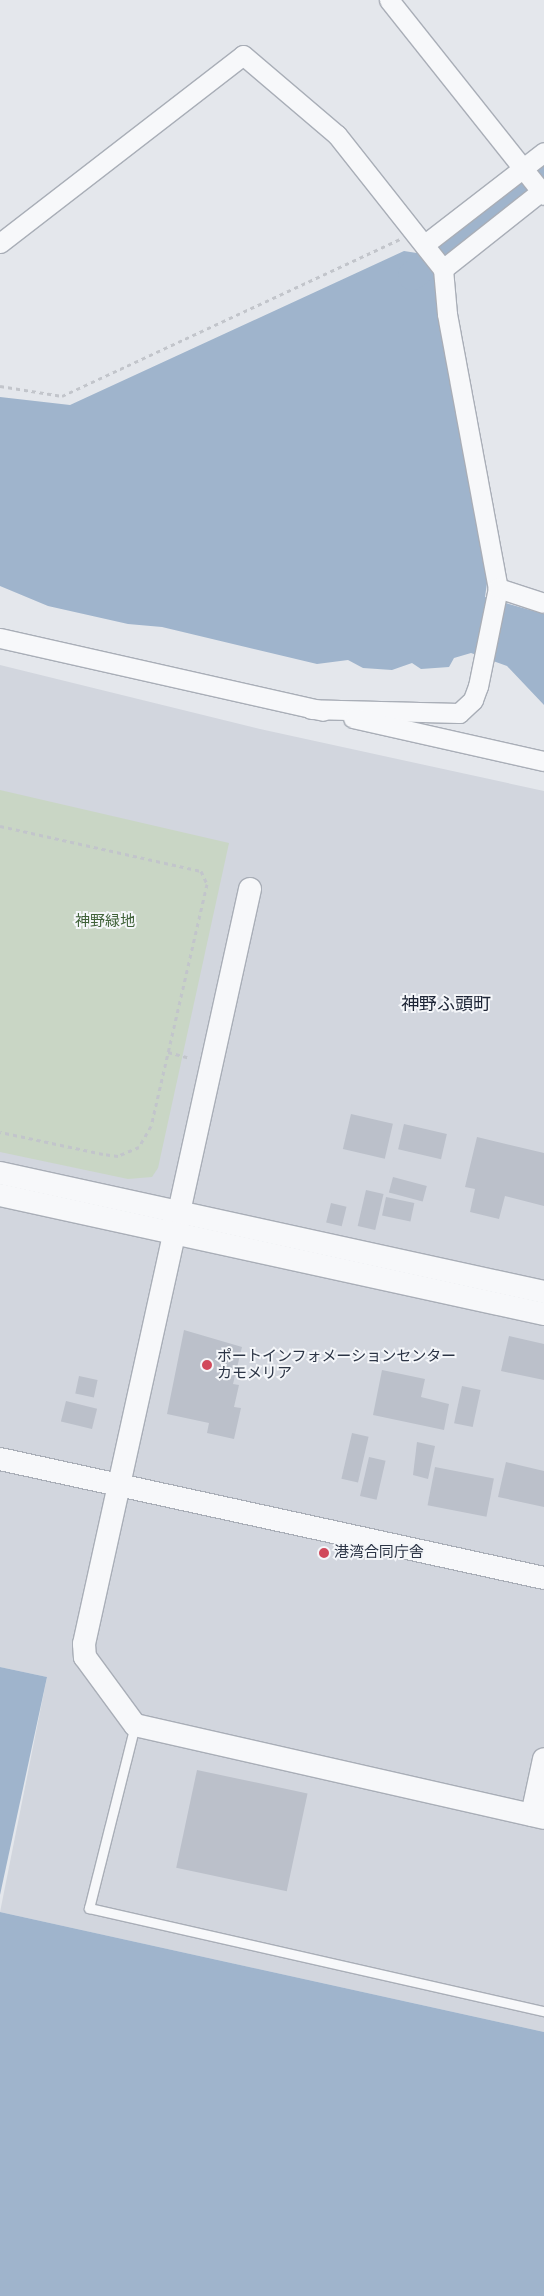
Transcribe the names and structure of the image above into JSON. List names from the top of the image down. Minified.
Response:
{"districts":["神野ふ頭町"],"parks":["神野緑地"],"places":["ポートインフォメーションセンター カモメリア","港湾合同庁舎"]}
